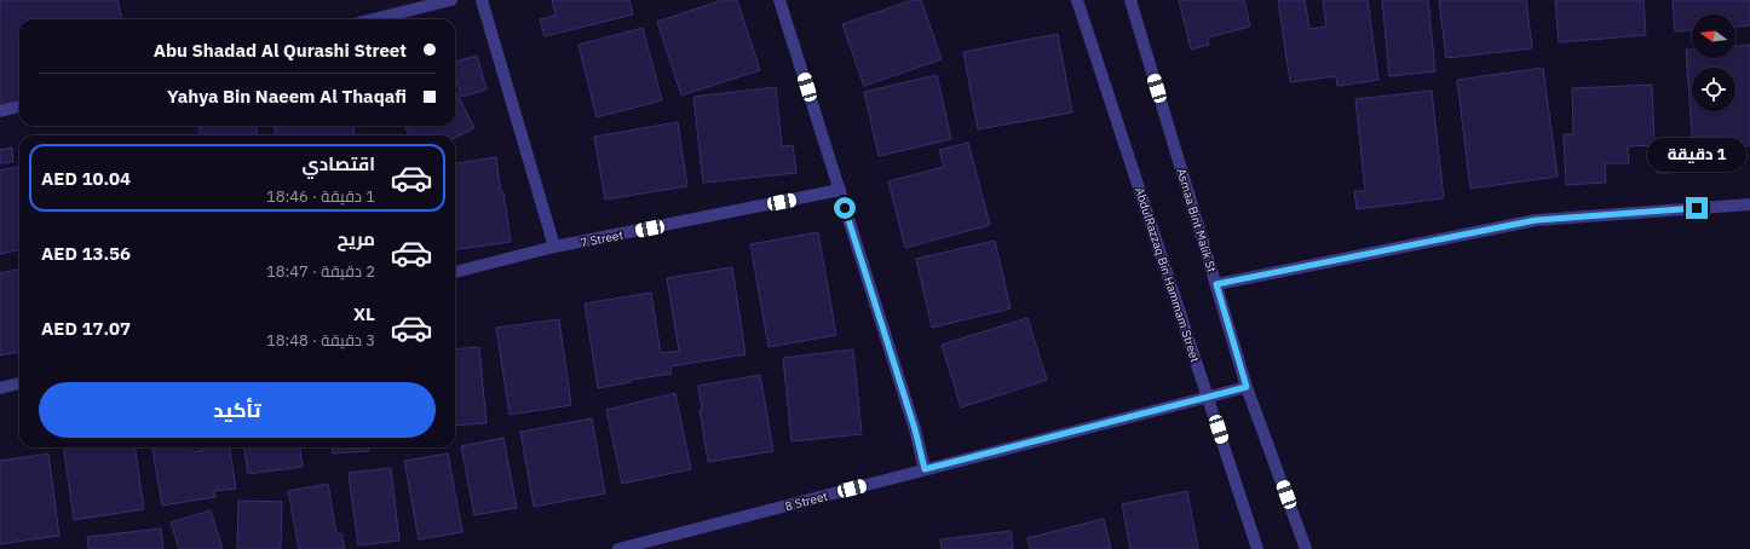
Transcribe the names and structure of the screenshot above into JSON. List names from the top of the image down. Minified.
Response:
{"streets":{"street":["Asmaa Bint Malik St","7 Street","AbdulRazzaq Bin Hammam Street","8 Street"]},"crossings":[["Asmaa Bint Malik St","8 Street"],["AbdulRazzaq Bin Hammam Street","8 Street"]],"north":"left","page":{"banner":["Abu Shadad Al Qurashi Street","Yahya Bin Naeem Al Thaqafi"],"bubble":"1 دقيقة","list":[{"name":"اقتصادي","note":"1 دقيقة · 18:46","value":"AED 10.04"},{"name":"مريح","note":"2 دقيقة · 18:47","value":"AED 13.56"},{"name":"XL","note":"3 دقيقة · 18:48","value":"AED 17.07"}],"buttons":"تأكيد"}}
